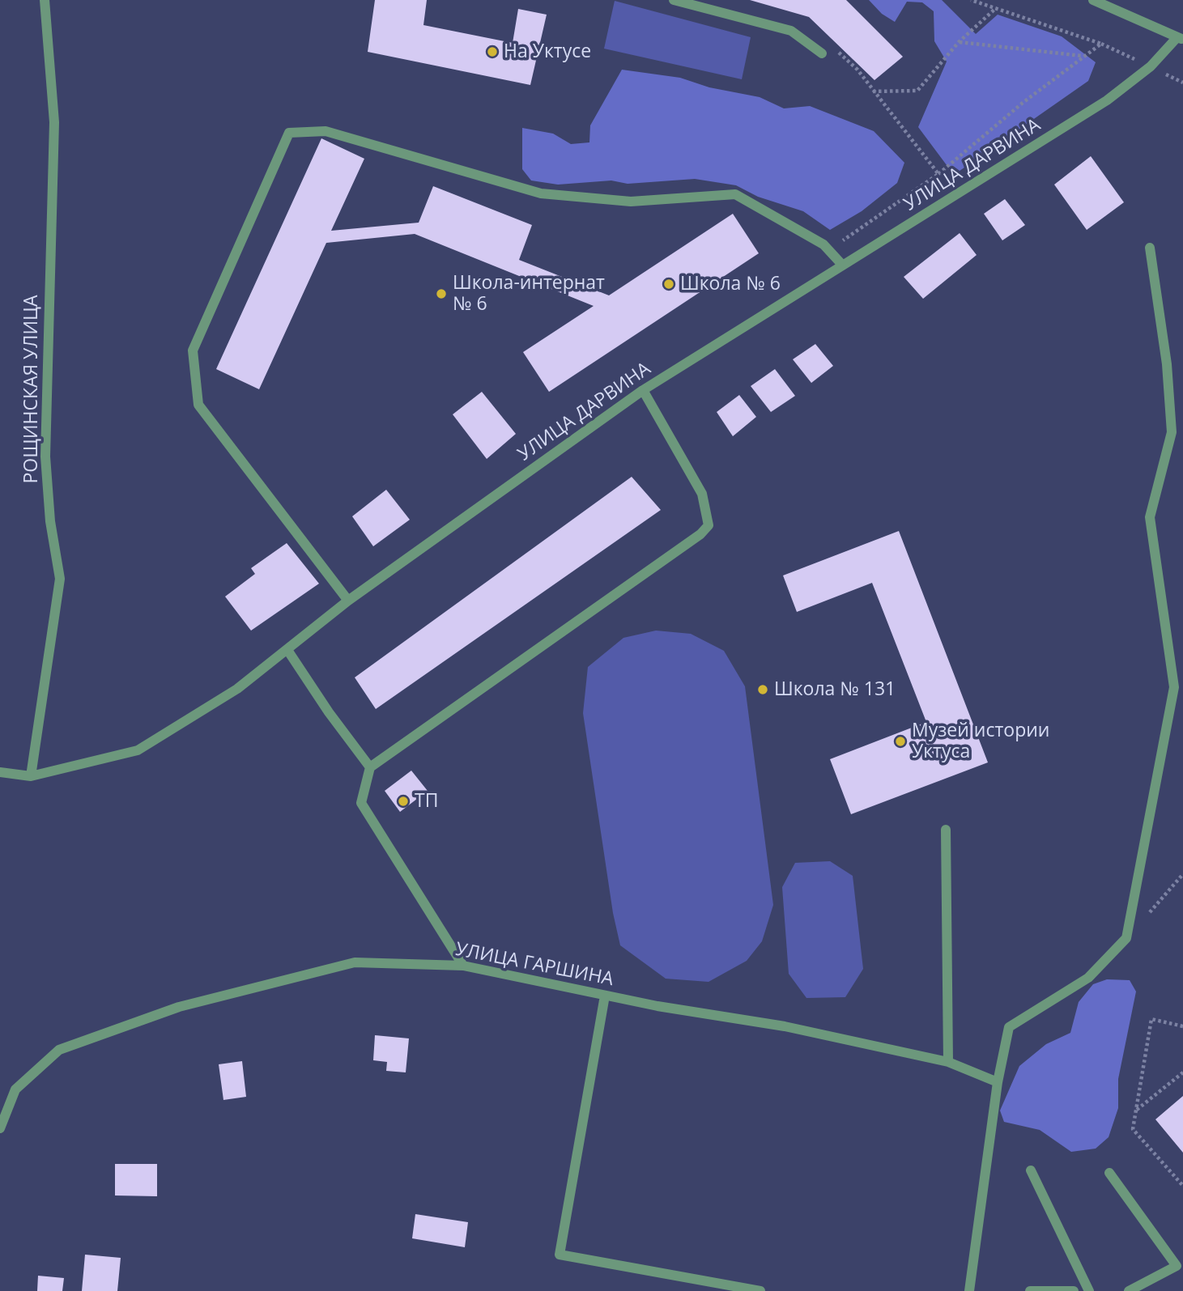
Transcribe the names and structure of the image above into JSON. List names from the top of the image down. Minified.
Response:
{"streets":{"street":["УЛИЦА ДАРВИНА","РОЩИНСКАЯ УЛИЦА","УЛИЦА ГАРШИНА"]},"crossings":[["УЛИЦА ДАРВИНА","РОЩИНСКАЯ УЛИЦА"]],"places":["На Уктусе","Школа № 6","Школа-интернат № 6","Школа № 131","Музей истории Уктуса","ТП"]}
